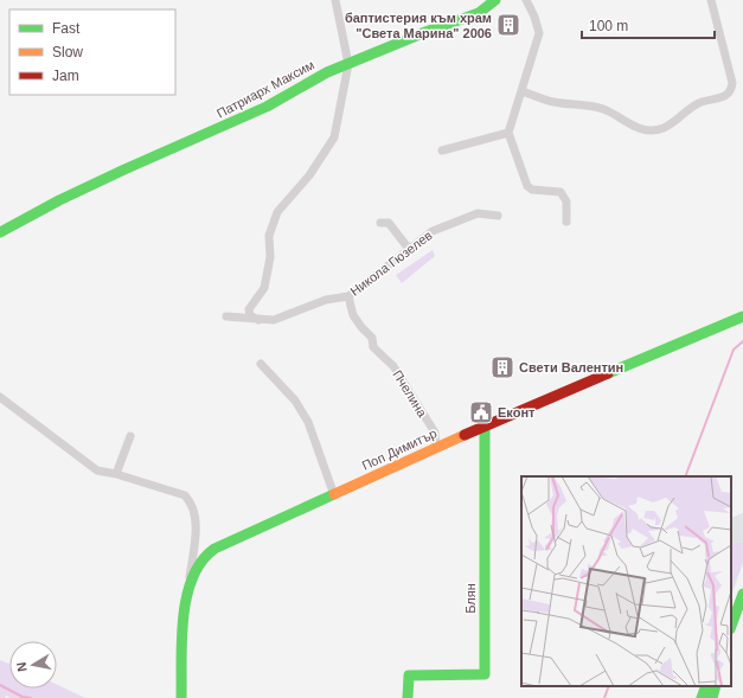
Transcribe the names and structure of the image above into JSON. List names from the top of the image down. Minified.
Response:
{"streets":{"street":["Патриарх Максим","Никола Гюзелев","Пчелина","Поп Димитър","Блян"]},"crossings":[["Никола Гюзелев","Пчелина"],["Пчелина","Поп Димитър"],["Поп Димитър","Блян"]],"places":{"building":["баптистерия към храм \"Света Марина\" 2006","Свети Валентин"],"public building":["Еконт"]},"legend":["Fast","Slow","Jam"],"scale_bar":"100 m","north":"left"}
